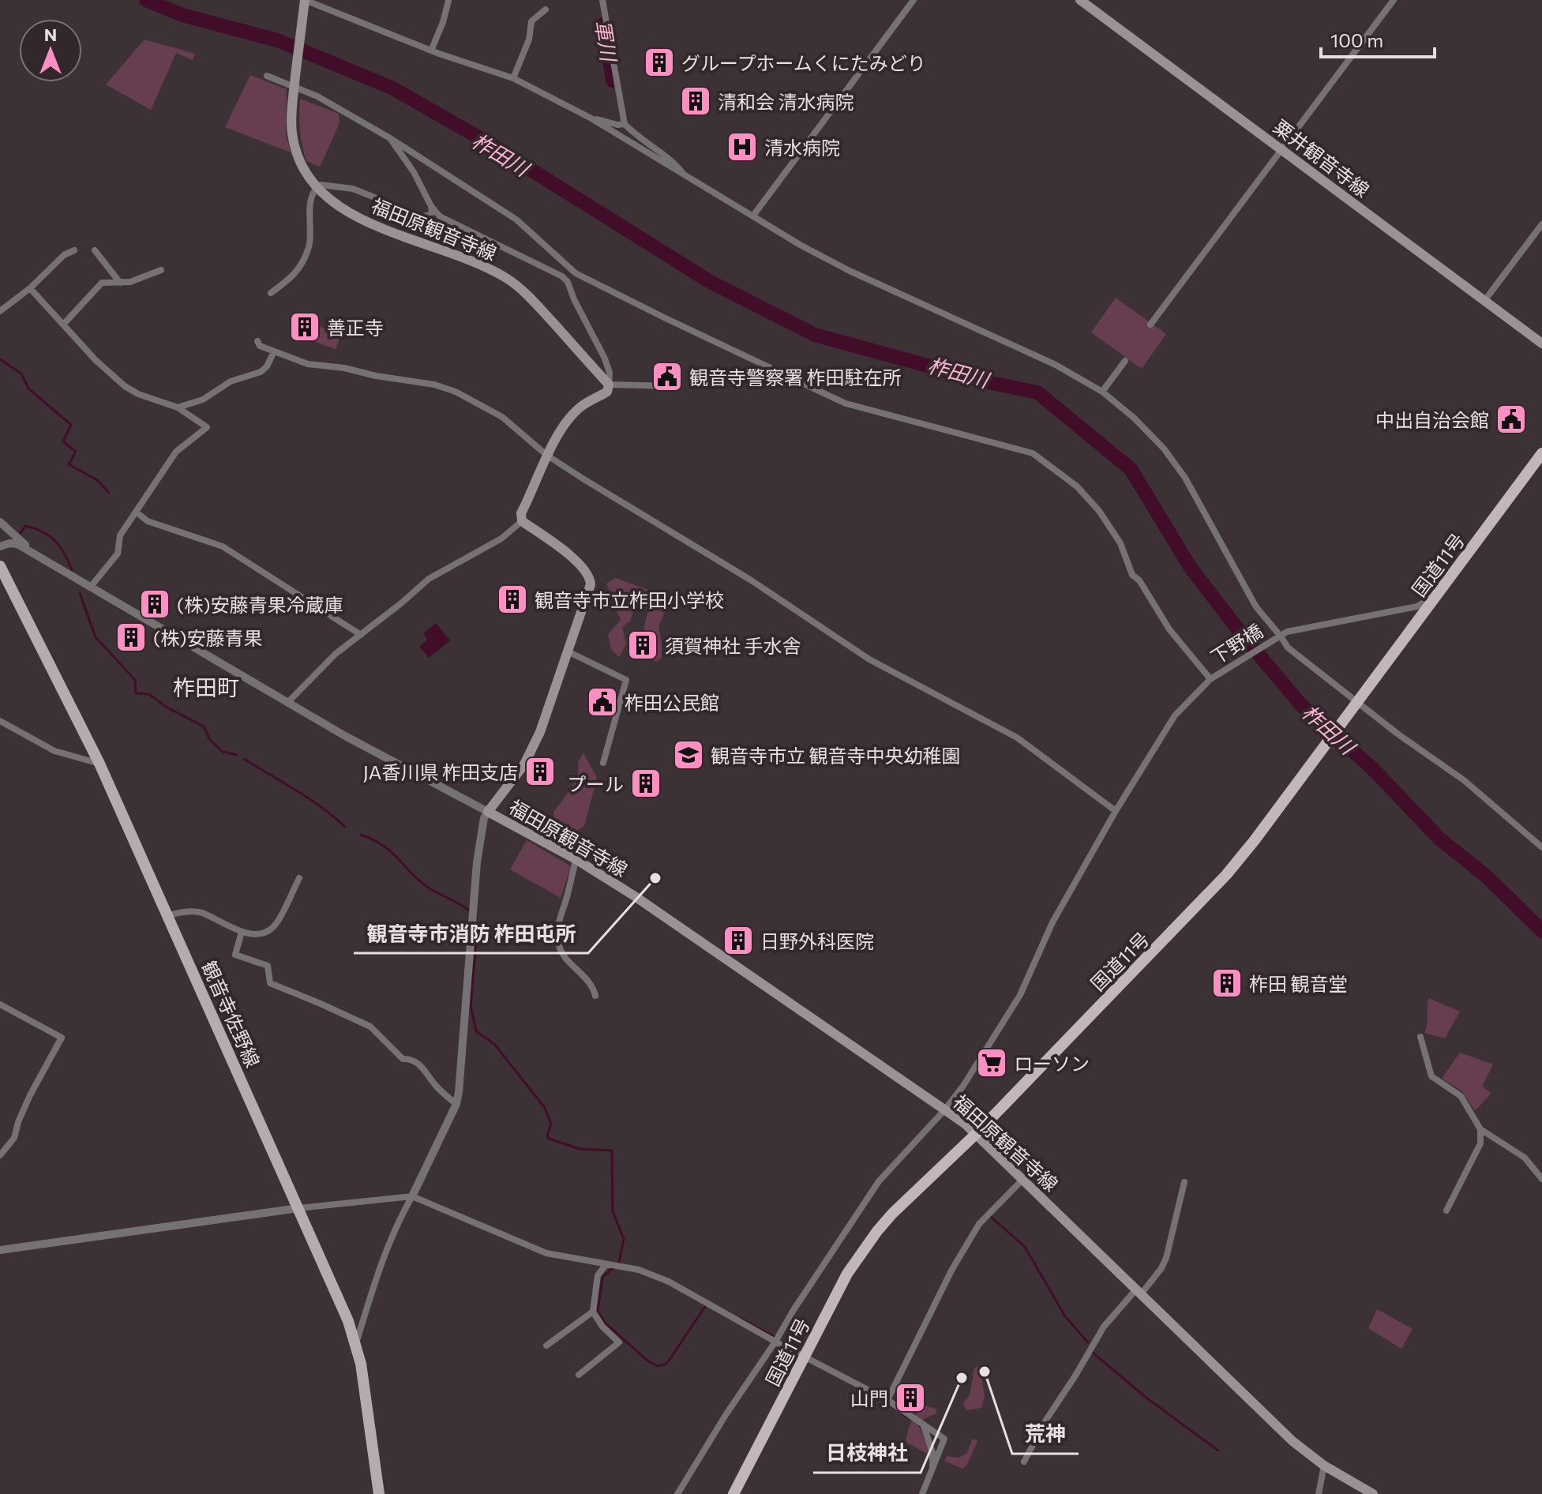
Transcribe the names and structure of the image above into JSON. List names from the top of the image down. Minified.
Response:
{"streets":{"highway":["国道11号"],"main road":["粟井観音寺線","福田原観音寺線","観音寺佐野線"],"street":["下野橋"]},"crossings":[["福田原観音寺線","国道11号"],["福田原観音寺線","下野橋"],["国道11号","下野橋"]],"districts":["柞田町"],"water":["軍川","柞田川"],"places":{"building":["グループホームくにたみどり","清和会 清水病院","善正寺","観音寺市立柞田小学校","(株)安藤青果冷蔵庫","(株)安藤青果","須賀神社 手水舎","JA香川県 柞田支店","プール","日野外科医院","柞田 観音堂","山門"],"hospital":["清水病院"],"public building":["観音寺警察署 柞田駐在所","中出自治会館","柞田公民館"],"school or university":["観音寺市立 観音寺中央幼稚園"],"other":["観音寺市消防 柞田屯所","荒神","日枝神社"],"supermarket":["ローソン"]},"scale_bar":"100 m","north":"top"}
